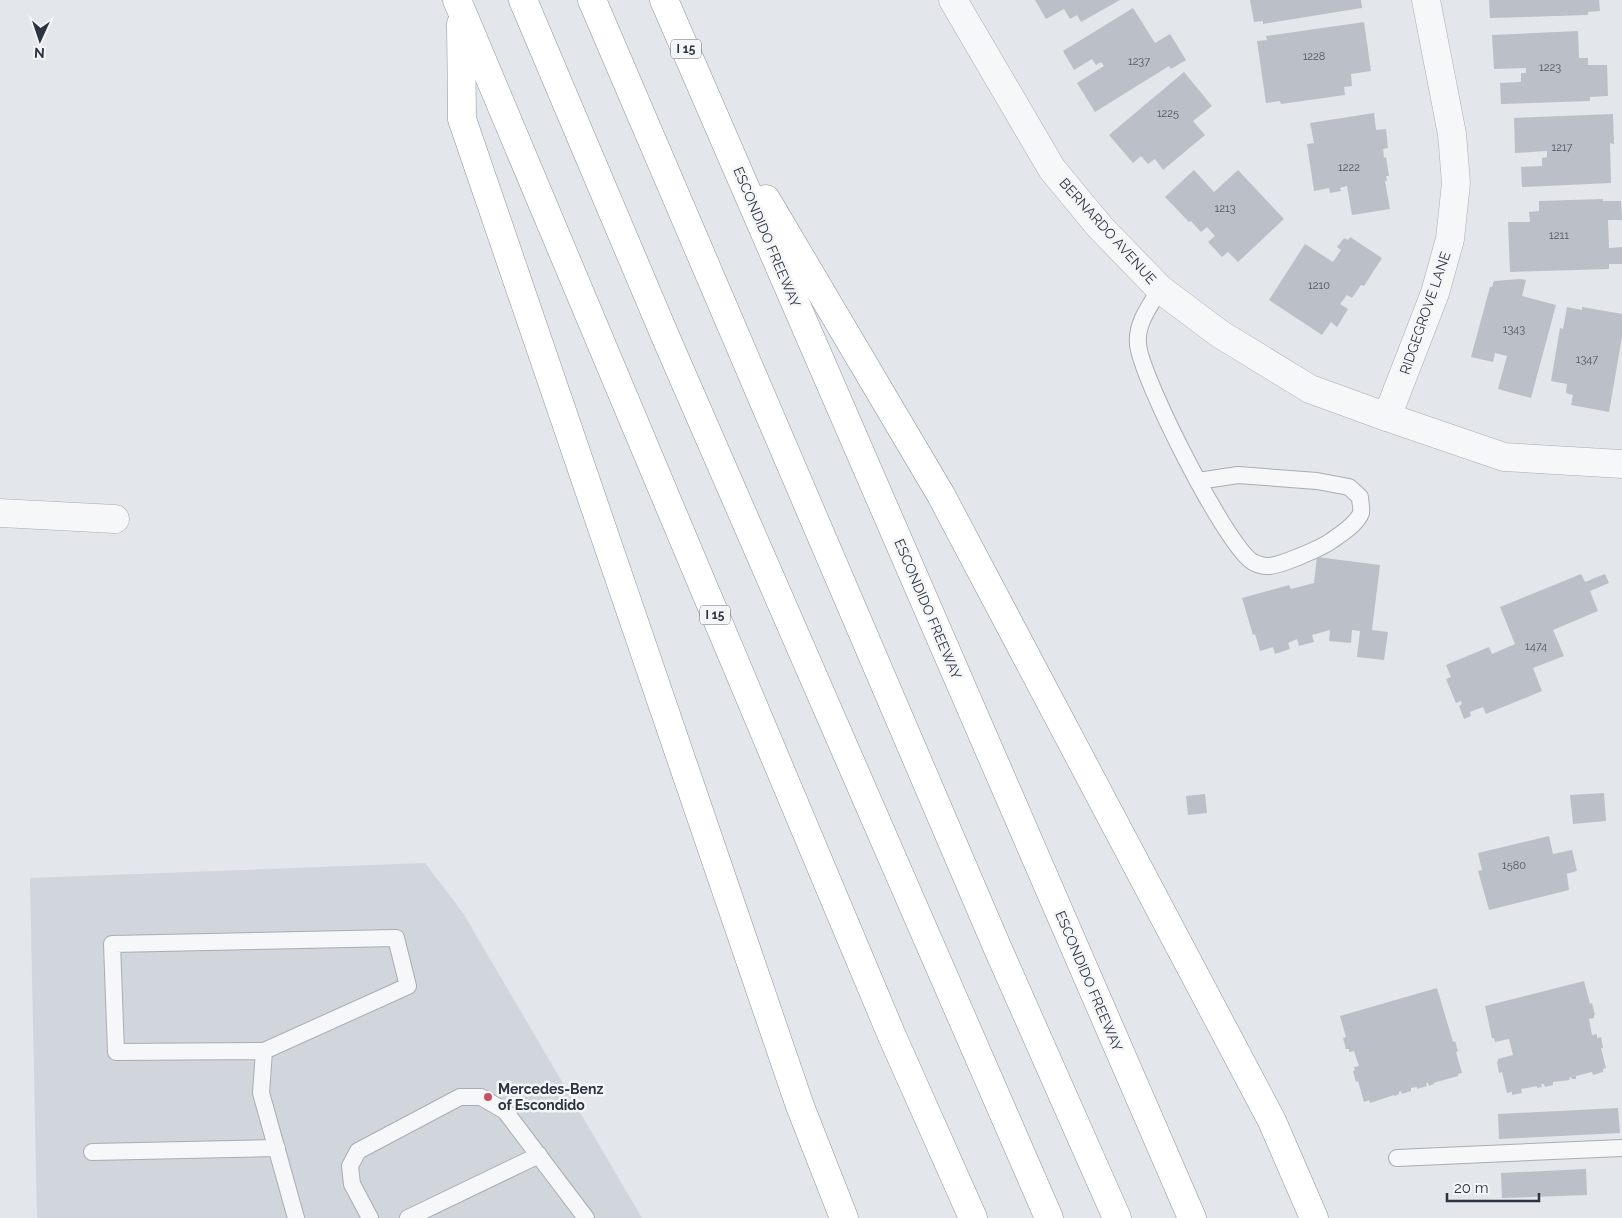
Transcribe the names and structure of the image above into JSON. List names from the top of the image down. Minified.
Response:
{"streets":{"highway":["I 15","ESCONDIDO FREEWAY"],"street":["BERNARDO AVENUE","RIDGEGROVE LANE"]},"crossings":[["BERNARDO AVENUE","RIDGEGROVE LANE"]],"places":["Mercedes-Benz of Escondido"],"house_numbers":["1228","1237","1223","1225","1217","1222","1213","1211","1210","1343","1347","1474","1580"],"scale_bar":"20 m","north":"bottom"}
